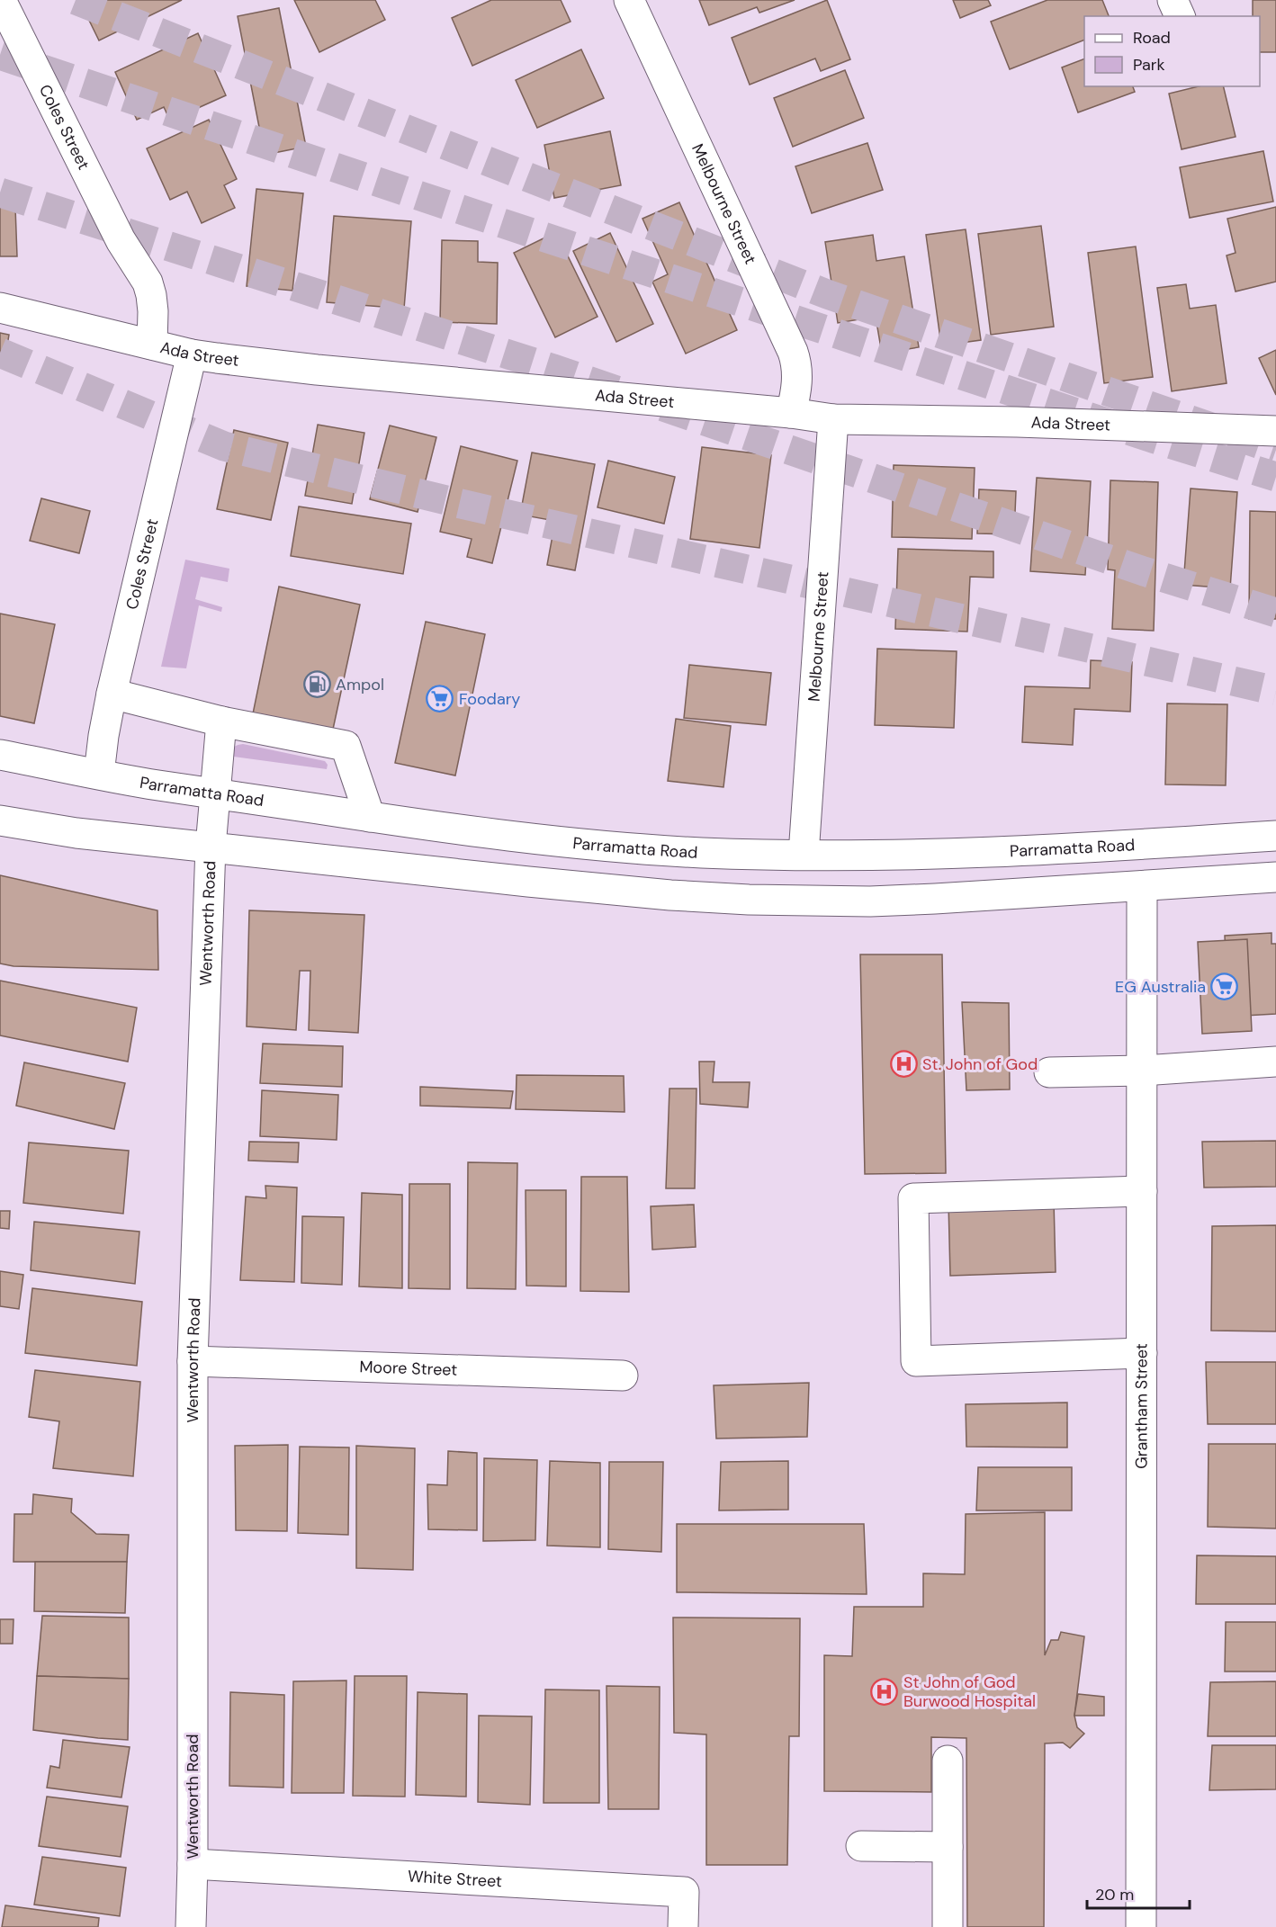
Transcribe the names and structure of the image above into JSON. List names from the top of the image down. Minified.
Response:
{"streets":{"main road":["Coles Street","Melbourne Street","Ada Street","Parramatta Road","Wentworth Road","Moore Street","Grantham Street","White Street"]},"crossings":[["Coles Street","Ada Street"],["Coles Street","Parramatta Road"],["Melbourne Street","Ada Street"],["Melbourne Street","Parramatta Road"],["Parramatta Road","Wentworth Road"],["Wentworth Road","Moore Street"],["Wentworth Road","White Street"]],"places":{"fuel station":["Ampol"],"supermarket":["Foodary","EG Australia"],"hospital":["St. John of God","St John of God Burwood Hospital"]},"legend":["Road","Park"],"scale_bar":"20 m"}
